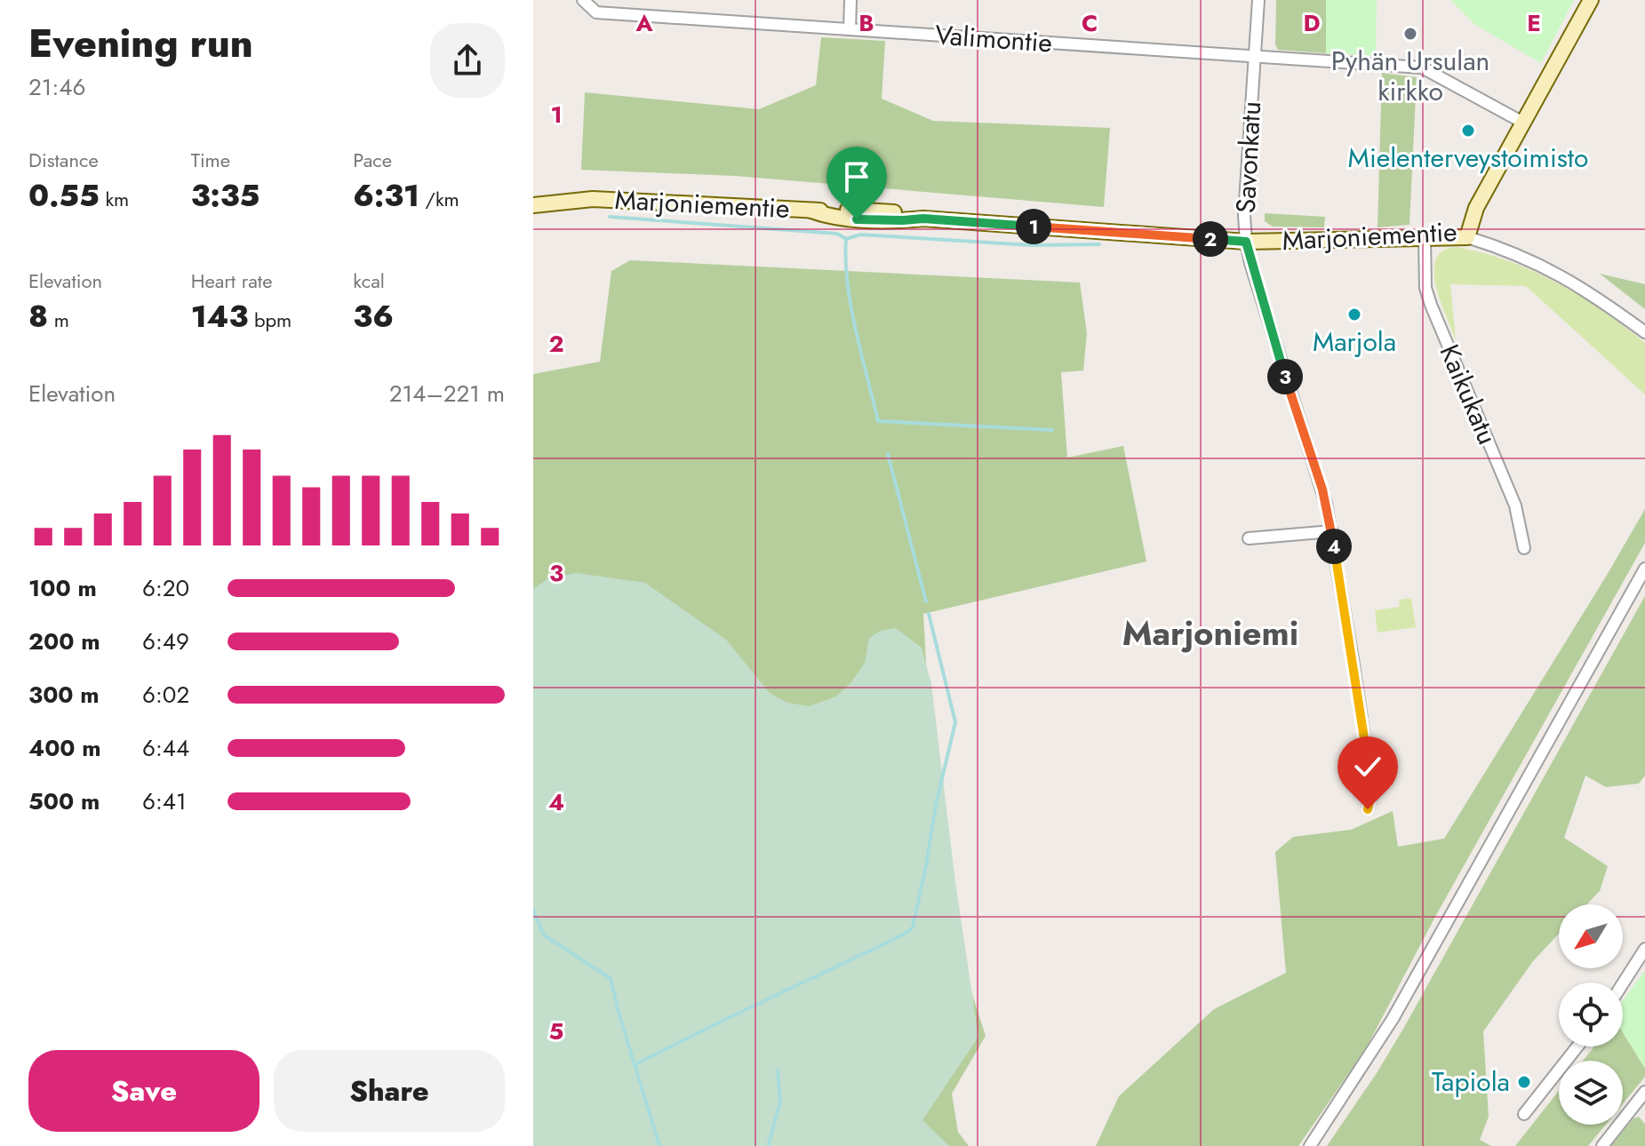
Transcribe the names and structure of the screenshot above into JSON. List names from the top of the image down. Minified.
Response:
{"streets":{"street":["Valimontie","Savonkatu","Marjoniementie","Kaikukatu"]},"crossings":[["Valimontie","Savonkatu"],["Valimontie","Marjoniementie"],["Savonkatu","Marjoniementie"],["Marjoniementie","Kaikukatu"]],"districts":["Marjoniemi"],"places":["Pyhän Ursulan kirkko","Mielenterveystoimisto","Marjola","Tapiola"],"north":"bottom left","page":{"heading":["Evening run","21:46"],"stats":[["Distance","0.55 km"],["Time","3:35"],["Pace","6:31 /km"],["Elevation","8 m"],["Heart rate","143 bpm"],["kcal","36"]],"pins":["1","2","3","4"],"chart":["Elevation","214–221 m"],"list":[{"name":"100 m","note":"6:20"},{"name":"200 m","note":"6:49"},{"name":"300 m","note":"6:02"},{"name":"400 m","note":"6:44"},{"name":"500 m","note":"6:41"}],"buttons":["Save","Share"]},"grid":{"columns":["A","B","C","D","E"],"rows":["1","2","3","4","5"]}}
